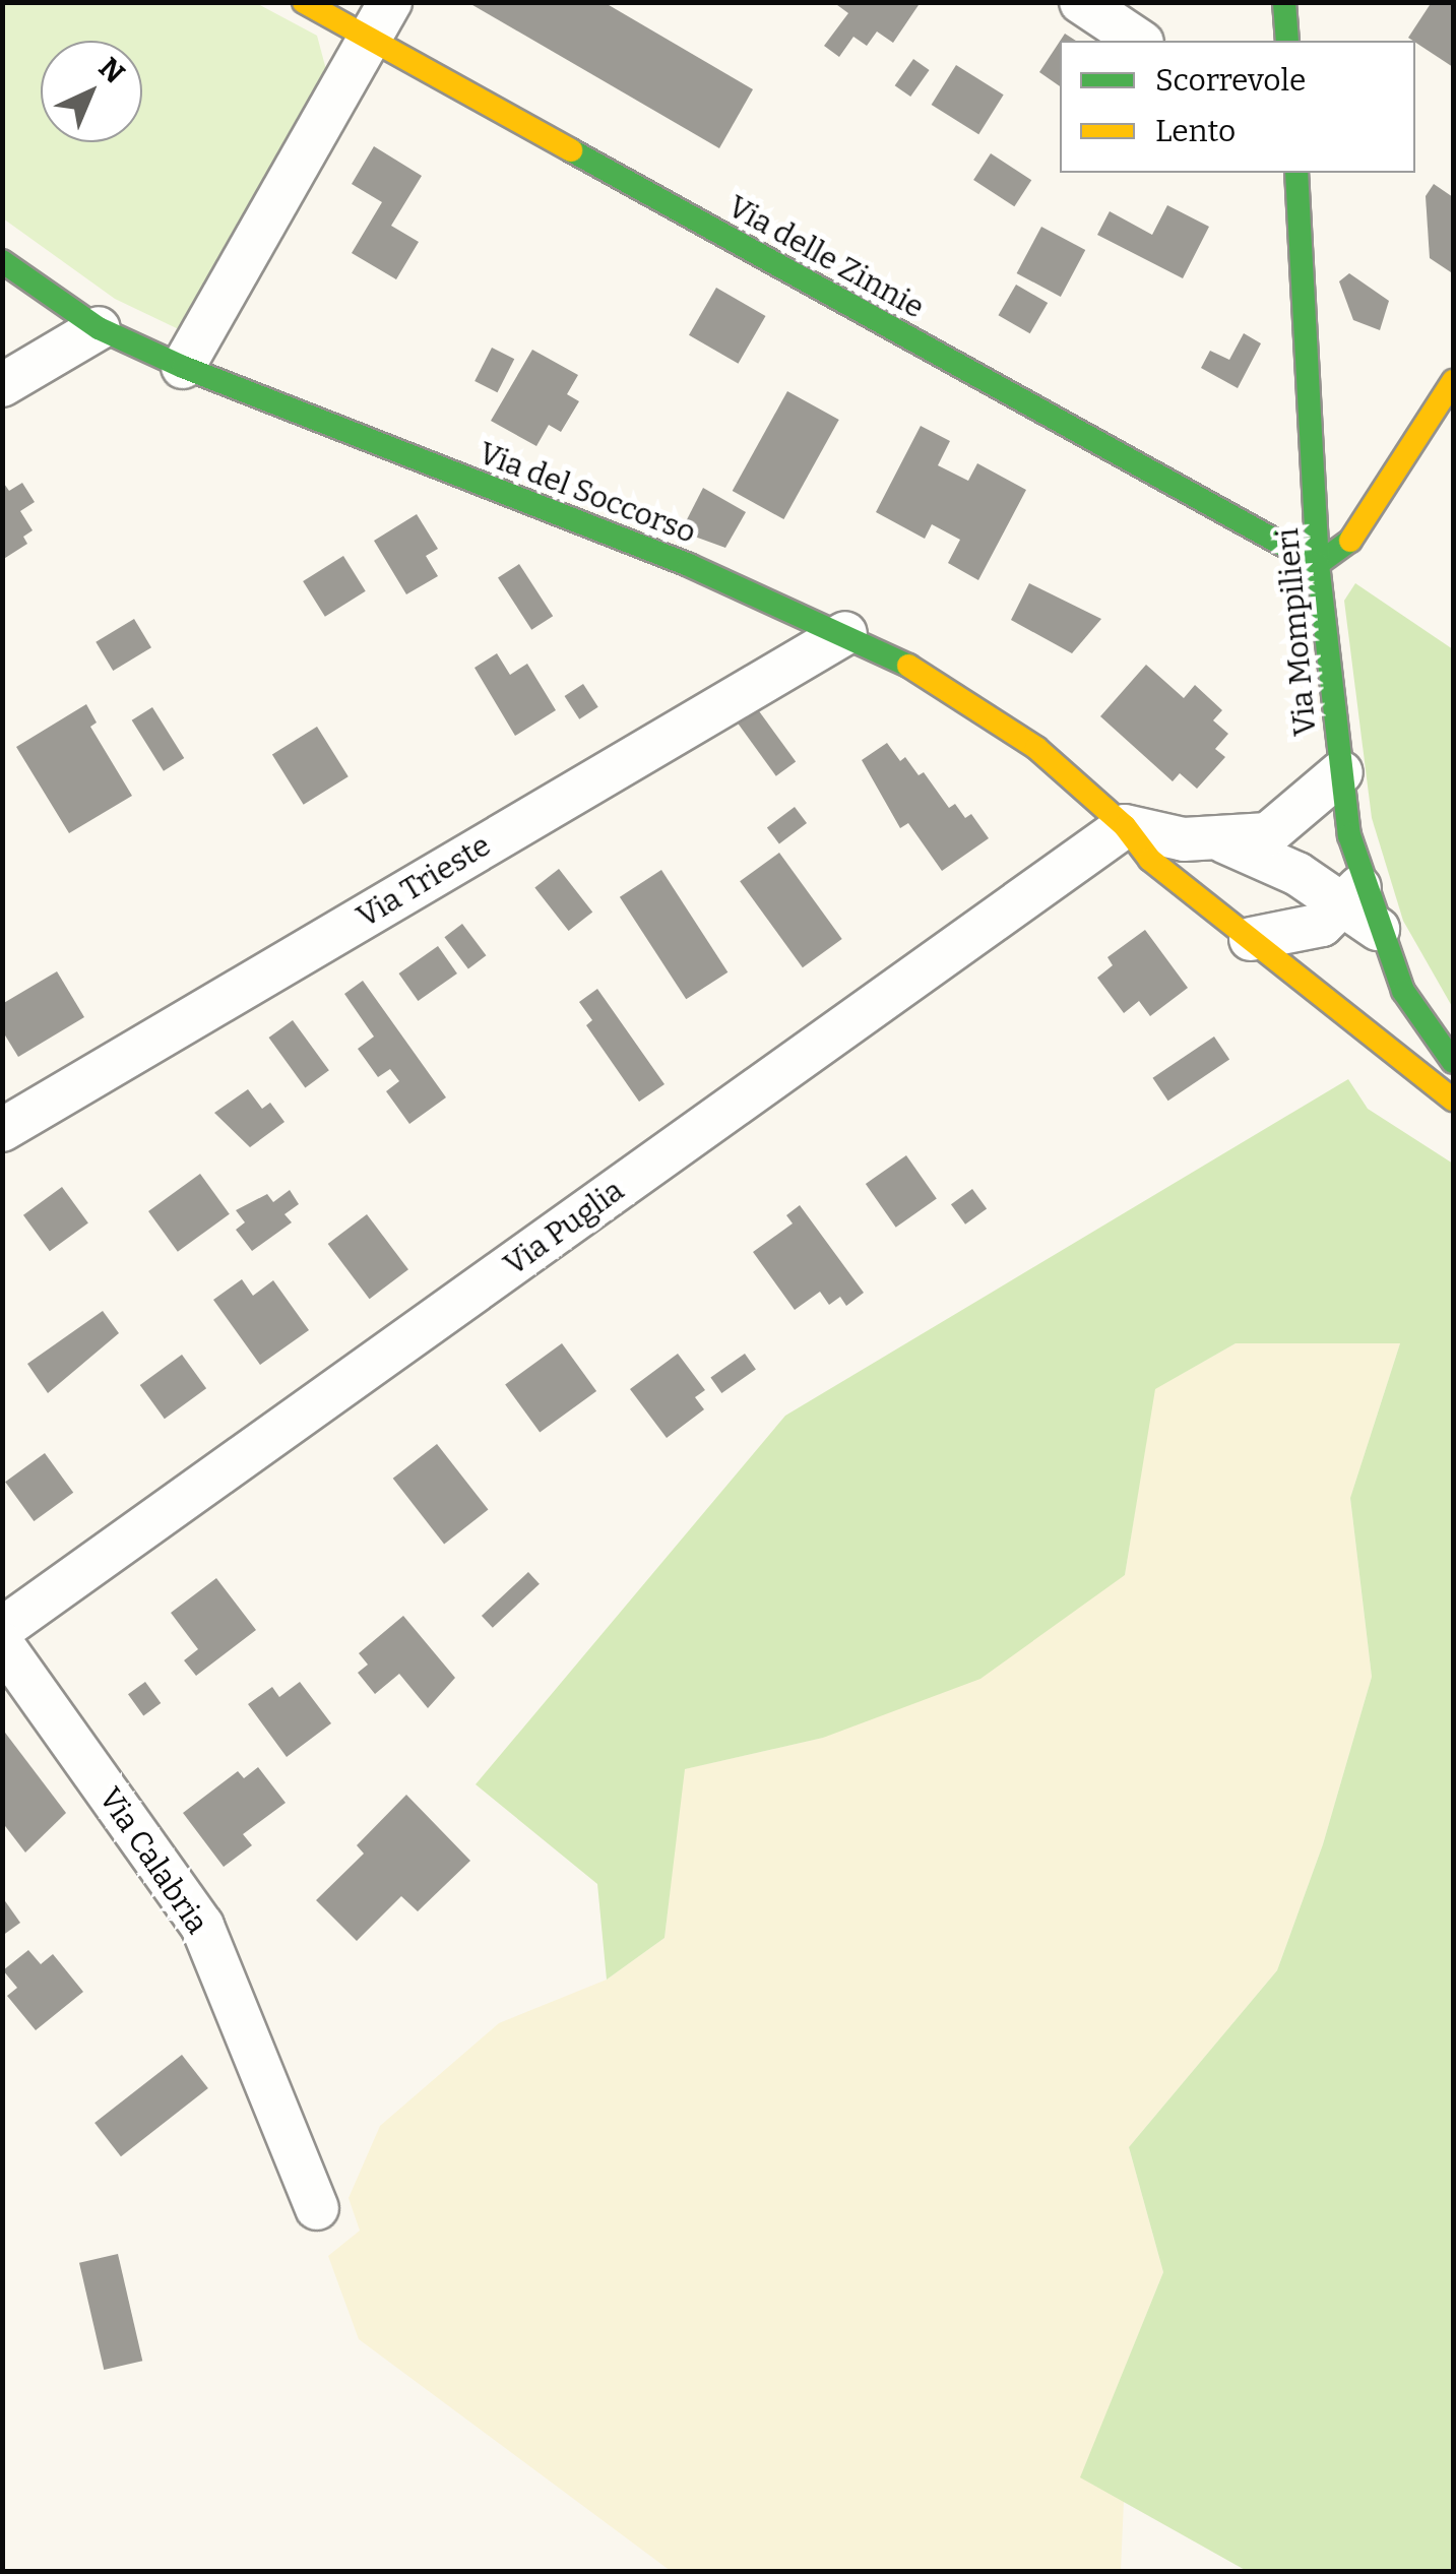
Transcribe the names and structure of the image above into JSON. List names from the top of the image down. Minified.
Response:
{"streets":{"street":["Via delle Zinnie","Via del Soccorso","Via Mompilieri","Via Trieste","Via Puglia","Via Calabria"]},"crossings":[["Via delle Zinnie","Via Mompilieri"],["Via del Soccorso","Via Trieste"],["Via del Soccorso","Via Puglia"]],"legend":["Scorrevole","Lento"],"north":"top right"}
